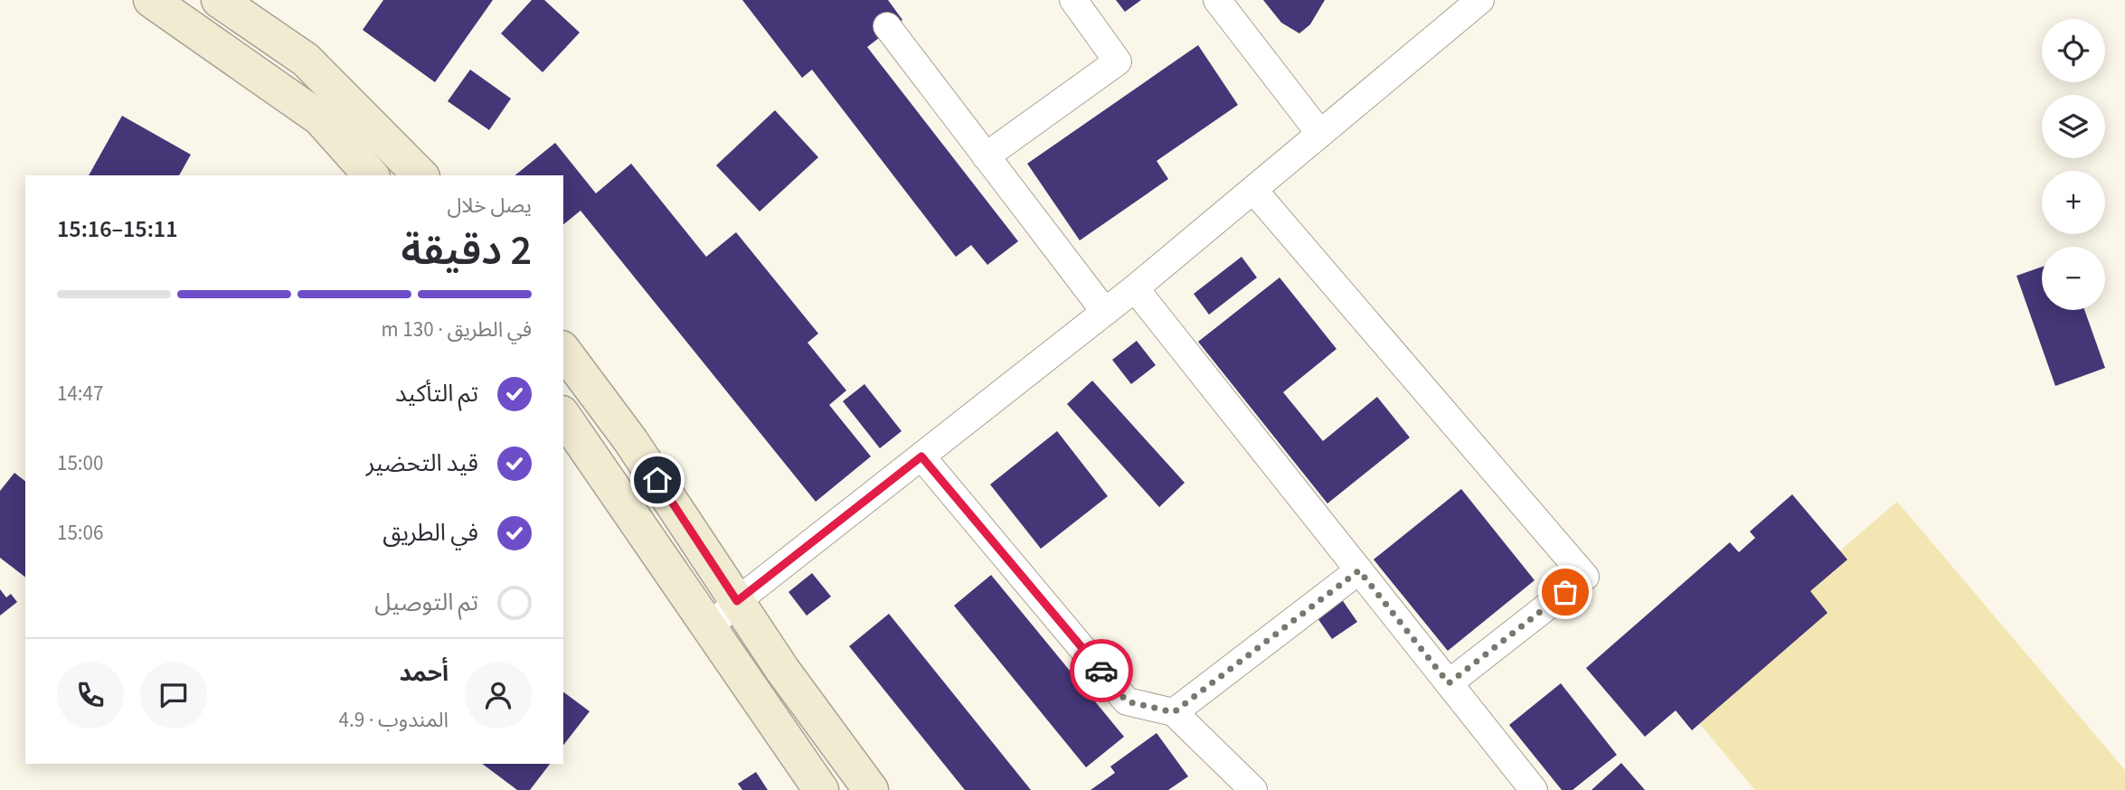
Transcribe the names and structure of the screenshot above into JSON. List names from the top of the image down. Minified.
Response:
{"page":{"map_buttons":["+","−"],"heading":["2 دقيقة","يصل خلال","15:11–15:16"],"panel":["أحمد","المندوب · 4.9"],"bar":"في الطريق · 130 m","list":[["تم التأكيد","14:47"],["قيد التحضير","15:00"],["في الطريق","15:06"],"تم التوصيل"]}}
